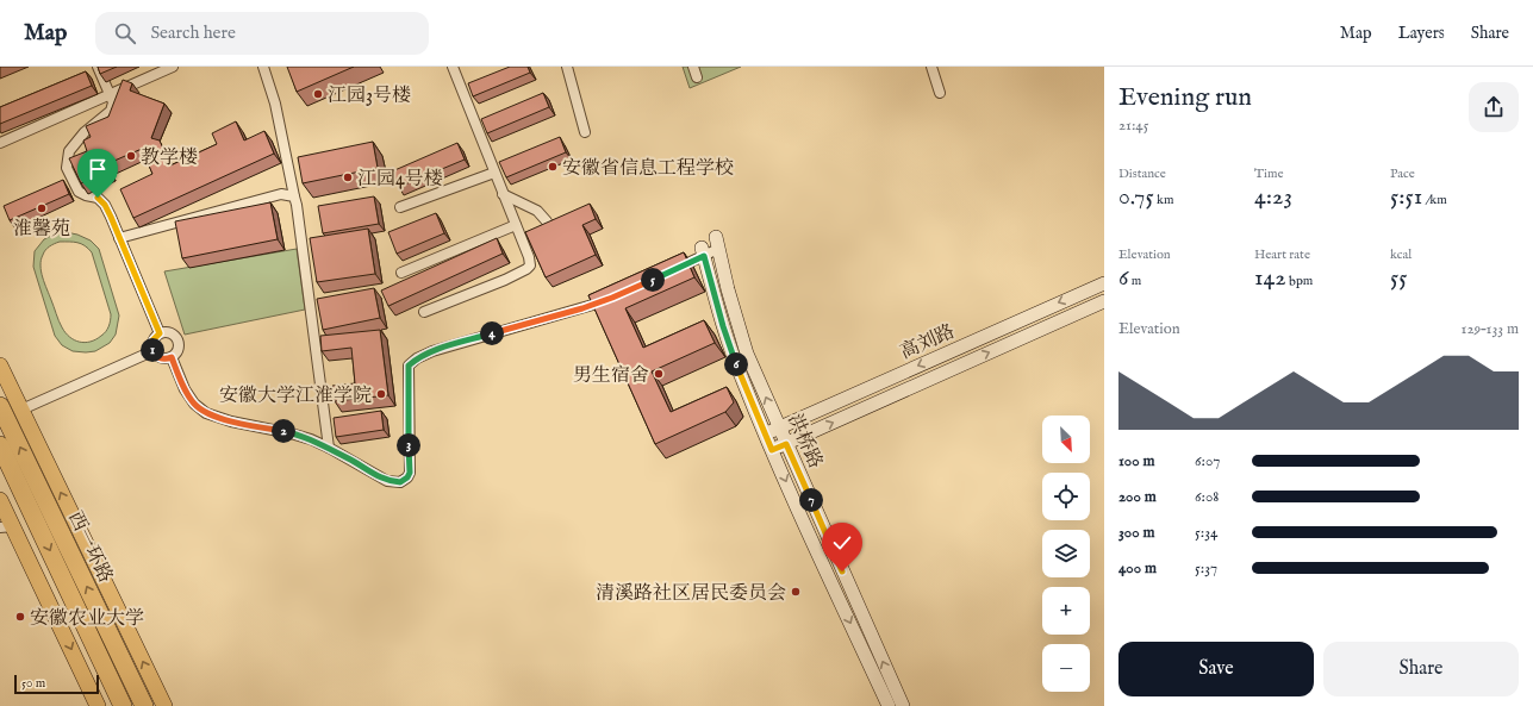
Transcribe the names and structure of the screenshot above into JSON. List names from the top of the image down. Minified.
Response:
{"streets":{"highway":["西一环路"],"street":["高刘路","洪桥路"]},"crossings":[["高刘路","洪桥路"]],"places":["江园3号楼","教学楼","安徽省信息工程学校","江园4号楼","淮馨苑","男生宿舍","安徽大学江淮学院","清溪路社区居民委员会","安徽农业大学"],"scale_bar":"50 m","north":"bottom right","page":{"header":"Map","search":"Search here","nav":["Map","Layers","Share"],"heading":["Evening run","21:45"],"stats":[["Distance","0.75 km"],["Time","4:23"],["Pace","5:51 /km"],["Elevation","6 m"],["Heart rate","142 bpm"],["kcal","55"]],"pins":["5","4","1","6","2","3","7"],"chart":["Elevation","129–133 m"],"map_buttons":["+","−"],"list":[{"name":"100 m","note":"6:07"},{"name":"200 m","note":"6:08"},{"name":"300 m","note":"5:34"},{"name":"400 m","note":"5:37"}],"buttons":["Save","Share"],"scale":"50 m"}}
